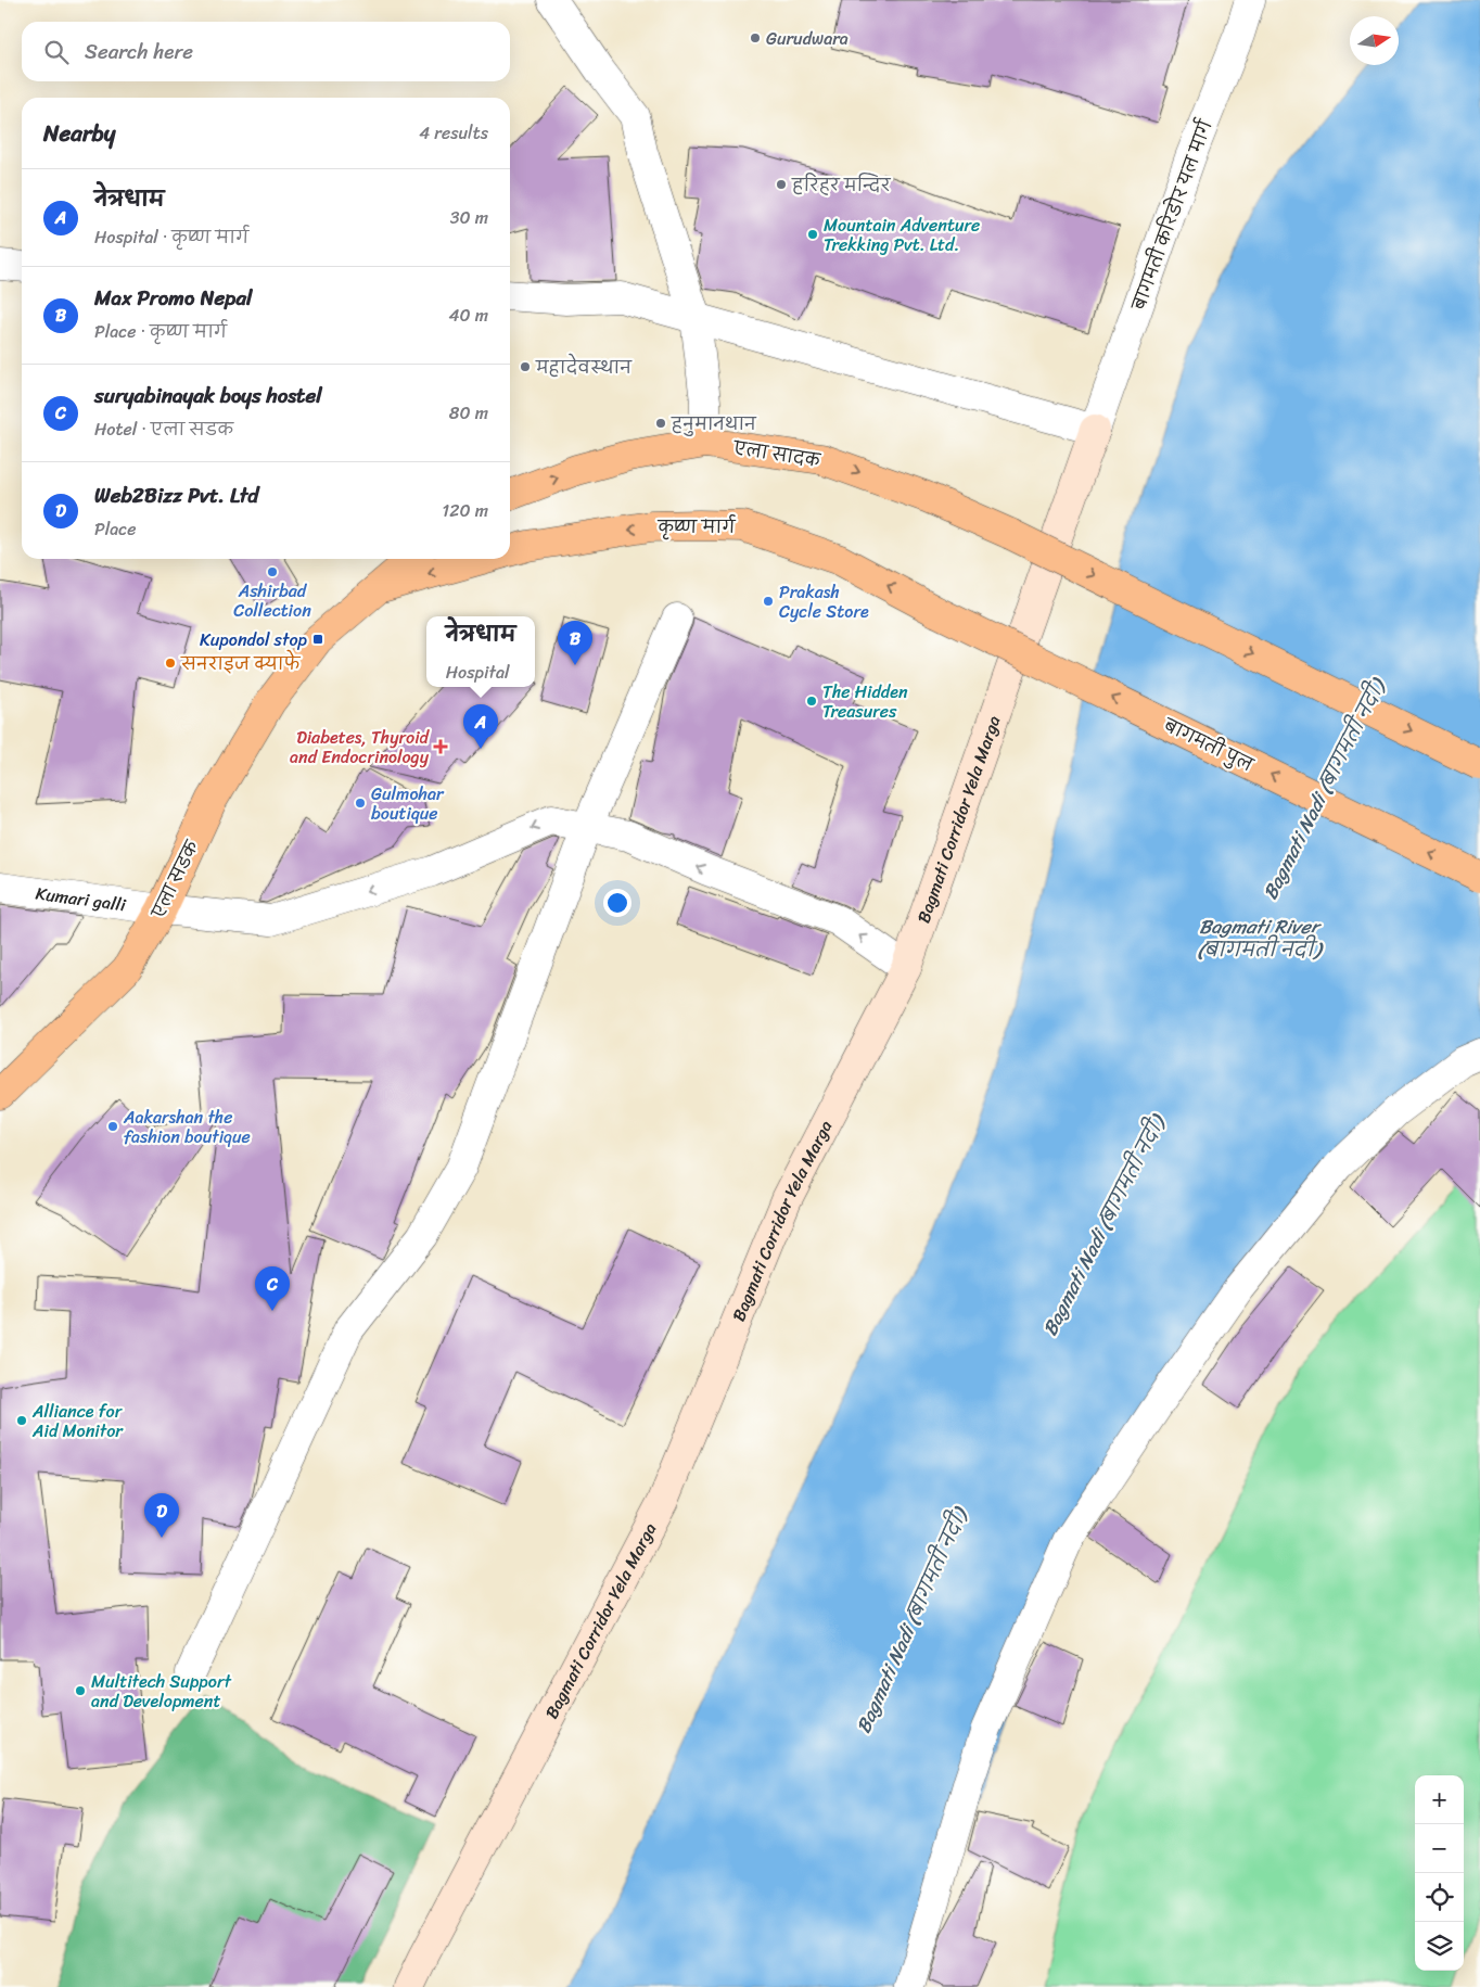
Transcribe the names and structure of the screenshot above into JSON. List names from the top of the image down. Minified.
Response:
{"streets":{"main road":["एला सादक","कृष्ण मार्ग","बागमती पुल","Bagmati Corridor Yela Marga","एला सडक"],"street":["बागमती करिडोर यल मार्ग","Kumari galli"]},"crossings":[["बागमती करिडोर यल मार्ग","Bagmati Corridor Yela Marga"],["कृष्ण मार्ग","बागमती पुल"],["कृष्ण मार्ग","एला सडक"],["एला सडक","Kumari galli"]],"one_way":["एला सादक","कृष्ण मार्ग","बागमती पुल"],"water":["Bagmati Nadi (बागमती नदी)","Bagmati River (बागमती नदी)"],"places":{"other":["Gurudwara","हरिहर मन्दिर","Mountain Adventure Trekking Pvt. Ltd.","महादेवस्थान","हनुमानथान","Ashirbad Collection","Prakash Cycle Store","सनराइज क्याफे","The Hidden Treasures","Gulmohar boutique","Aakarshan the fashion boutique","Alliance for Aid Monitor","Multitech Support and Development"],"transit":["Kupondol stop"],"health":["Diabetes, Thyroid and Endocrinology"]},"north":"right","page":{"search":"Search here","heading":["Nearby","4 results"],"list":[{"mark":"A","name":"नेत्रधाम","note":"Hospital · कृष्ण मार्ग","value":"30 m"},{"mark":"B","name":"Max Promo Nepal","note":"Place · कृष्ण मार्ग","value":"40 m"},{"mark":"C","name":"suryabinayak boys hostel","note":"Hotel · एला सडक","value":"80 m"},{"mark":"D","name":"Web2Bizz Pvt. Ltd","note":"Place","value":"120 m"}],"popup":["नेत्रधाम","Hospital"],"pins":["B","A","C","D"],"map_buttons":["+","−"]}}
